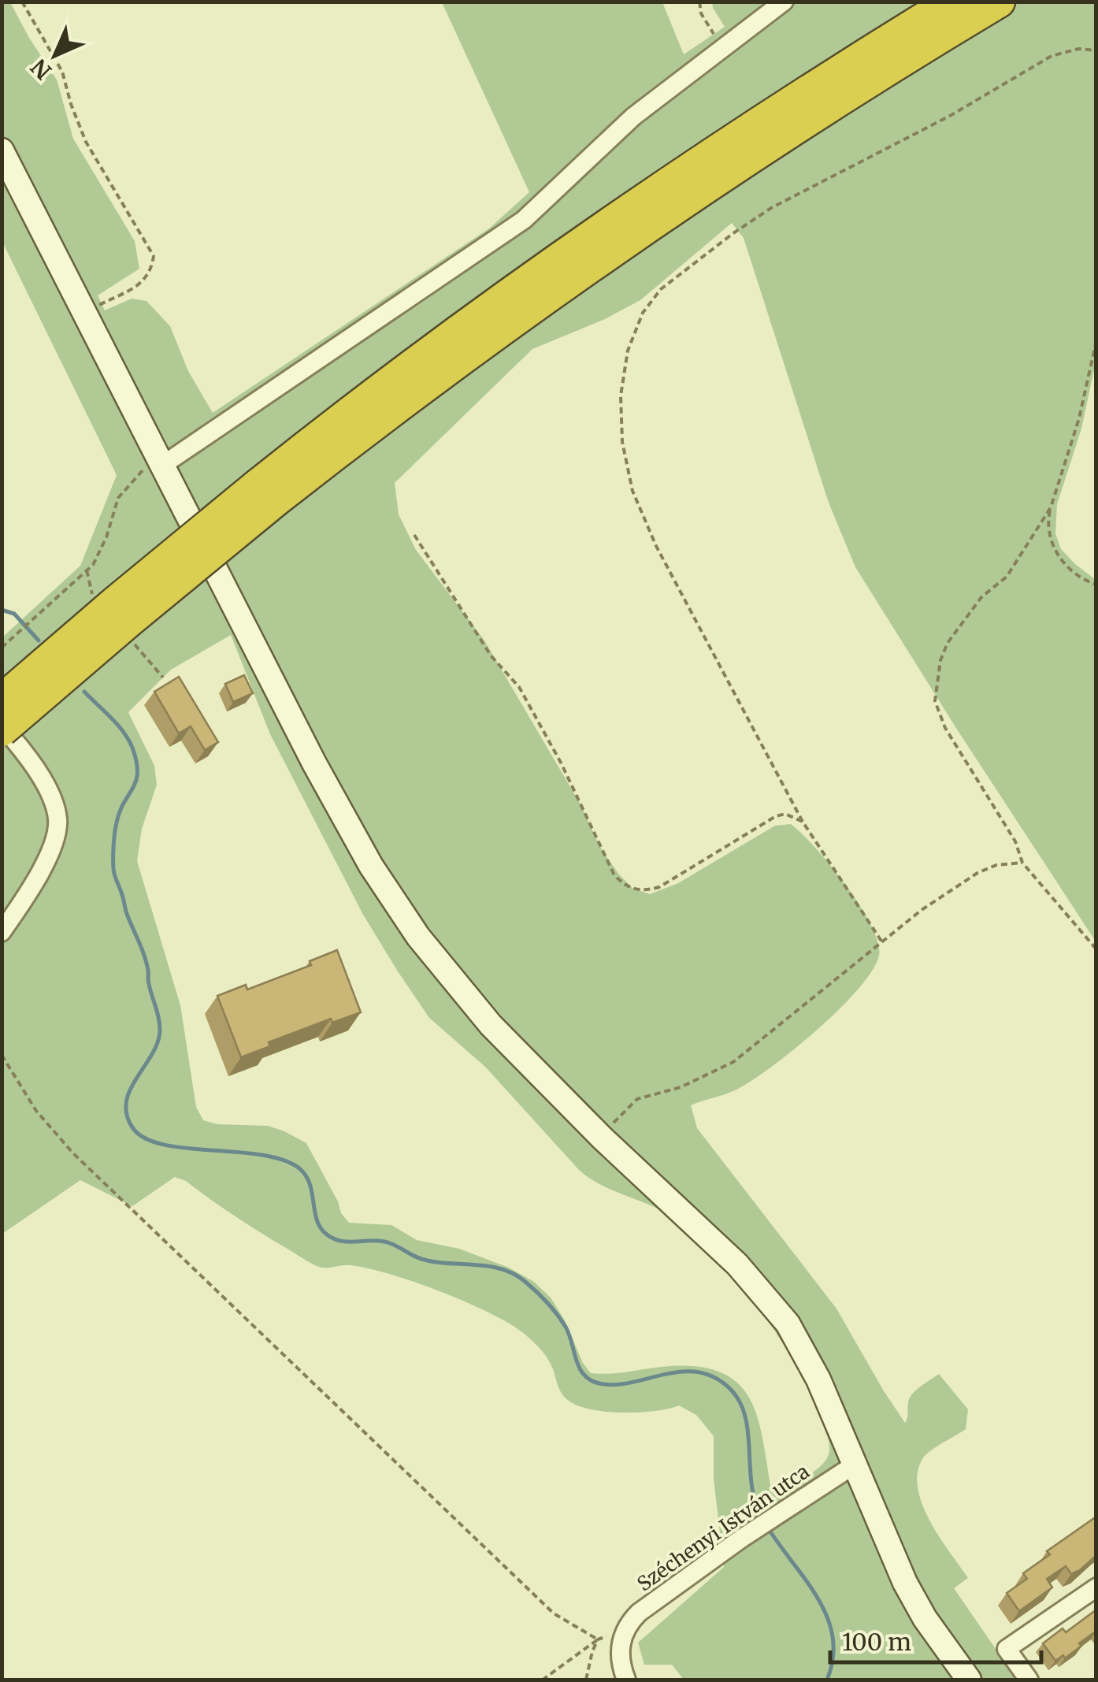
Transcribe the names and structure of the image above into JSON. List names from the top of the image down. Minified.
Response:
{"streets":{"street":["Széchenyi István utca"]},"scale_bar":"100 m","north":"bottom left"}
